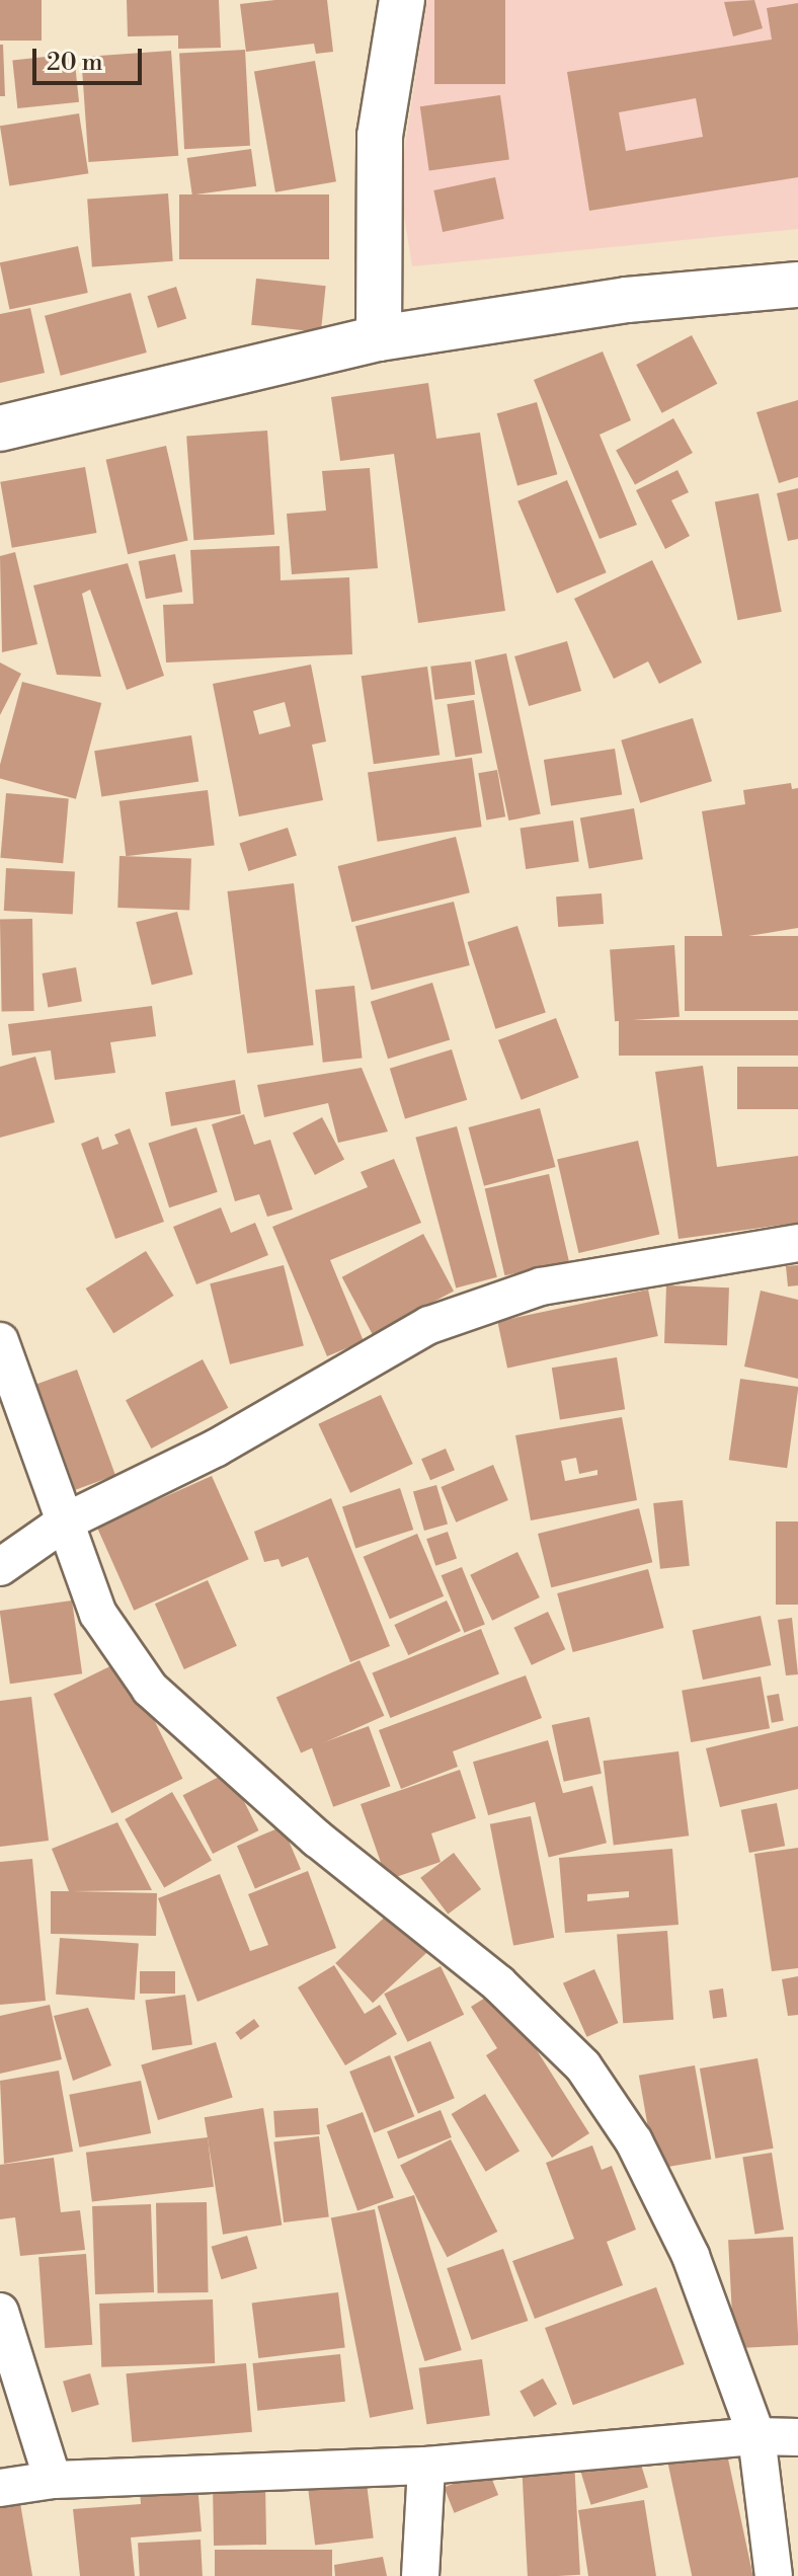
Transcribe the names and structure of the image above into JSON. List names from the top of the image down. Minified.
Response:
{"scale_bar":"20 m"}
